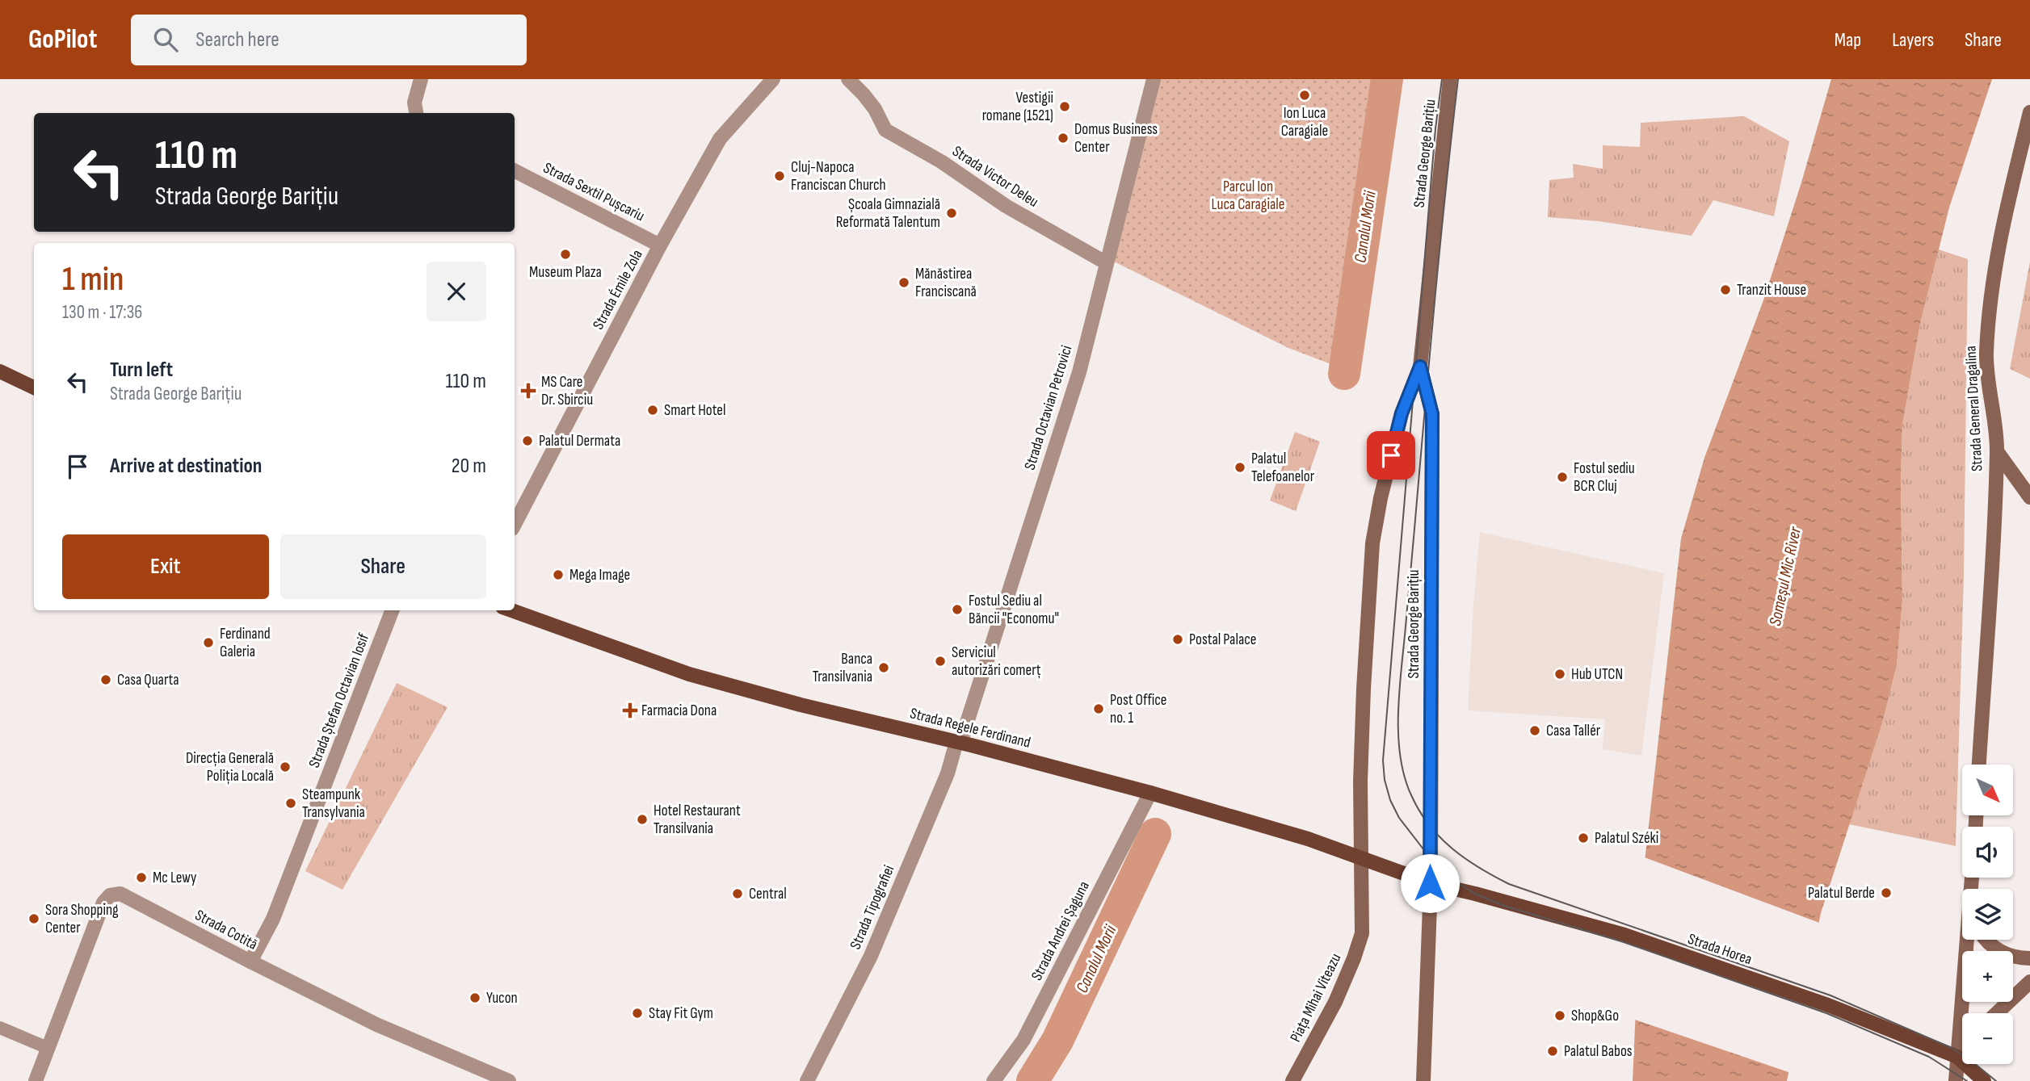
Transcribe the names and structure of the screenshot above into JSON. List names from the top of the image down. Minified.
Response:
{"streets":{"main road":["Strada George Barițiu","Strada General Dragalina","Strada Regele Ferdinand","Strada Horea","Piața Mihai Viteazu"],"street":["Strada Victor Deleu","Strada Sextil Pușcariu","Strada Émile Zola","Strada Octavian Petrovici","Strada Ștefan Octavian Iosif","Strada Tipografiei","Strada Cotită","Strada Andrei Șaguna"]},"crossings":[["Strada George Barițiu","Strada Regele Ferdinand"],["Strada George Barițiu","Strada Horea"],["Strada George Barițiu","Piața Mihai Viteazu"],["Strada Victor Deleu","Strada Octavian Petrovici"],["Strada Sextil Pușcariu","Strada Émile Zola"],["Strada Octavian Petrovici","Strada Regele Ferdinand"],["Strada Octavian Petrovici","Strada Tipografiei"],["Strada Ștefan Octavian Iosif","Strada Cotită"],["Strada Regele Ferdinand","Strada Tipografiei"],["Strada Regele Ferdinand","Strada Andrei Șaguna"],["Strada Regele Ferdinand","Strada Horea"],["Strada Regele Ferdinand","Piața Mihai Viteazu"]],"water":["Canalul Morii","Someşul Mic River"],"parks":["Parcul Ion Luca Caragiale"],"places":{"other":["Ion Luca Caragiale","Vestigii romane (1521)","Domus Business Center","Cluj-Napoca Franciscan Church","Școala Gimnazială Reformată Talentum","Museum Plaza","Mănăstirea Franciscană","Tranzit House","Smart Hotel","Palatul Dermata","Palatul Telefoanelor","Fostul sediu BCR Cluj","Mega Image","Fostul Sediu al Băncii \"Economu\"","Postal Palace","Ferdinand Galeria","Serviciul autorizări comerț","Banca Transilvania","Hub UTCN","Casa Quarta","Post Office no. 1","Casa Tallér","Direcția Generală Poliția Locală","Steampunk Transylvania","Hotel Restaurant Transilvania","Palatul Széki","Mc Lewy","Palatul Berde","Central","Sora Shopping Center","Yucon","Stay Fit Gym","Shop&Go","Palatul Babos"],"health":["MS Care Dr. Sbirciu","Farmacia Dona"]},"north":"bottom right","page":{"header":"GoPilot","search":"Search here","nav":["Map","Layers","Share"],"turn":["110 m","Strada George Barițiu"],"heading":["1 min","130 m · 17:36"],"list":[{"name":"Turn left","note":"Strada George Barițiu","value":"110 m"},{"name":"Arrive at destination","value":"20 m"}],"buttons":["Exit","Share"],"map_buttons":["+","−"]}}
